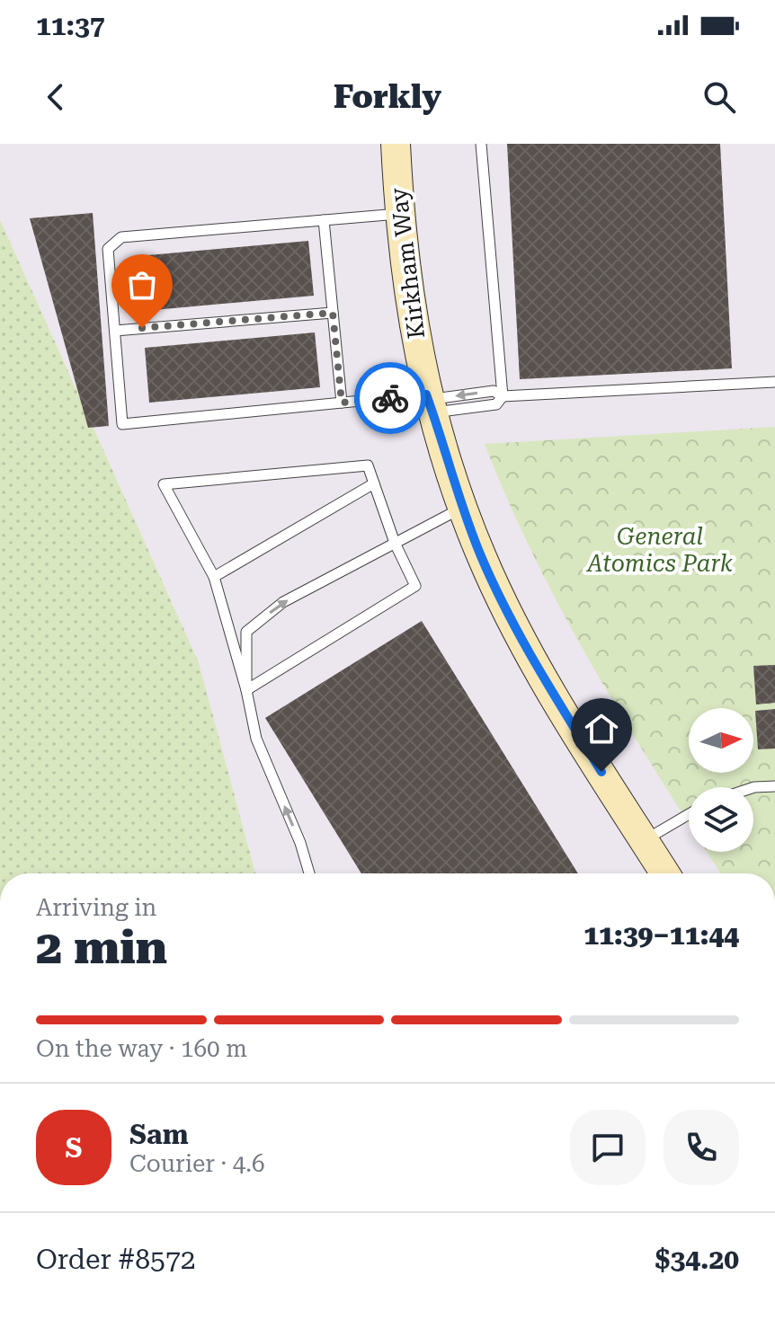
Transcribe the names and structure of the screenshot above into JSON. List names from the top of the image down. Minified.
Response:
{"streets":{"main road":["Kirkham Way"]},"parks":["General Atomics Park"],"north":"right","page":{"status":"11:37","header":"Forkly","heading":["2 min","Arriving in","11:39–11:44"],"panel":["Sam","Courier · 4.6","Order #8572","$34.20"],"bar":"On the way · 160 m","round":"S"}}
